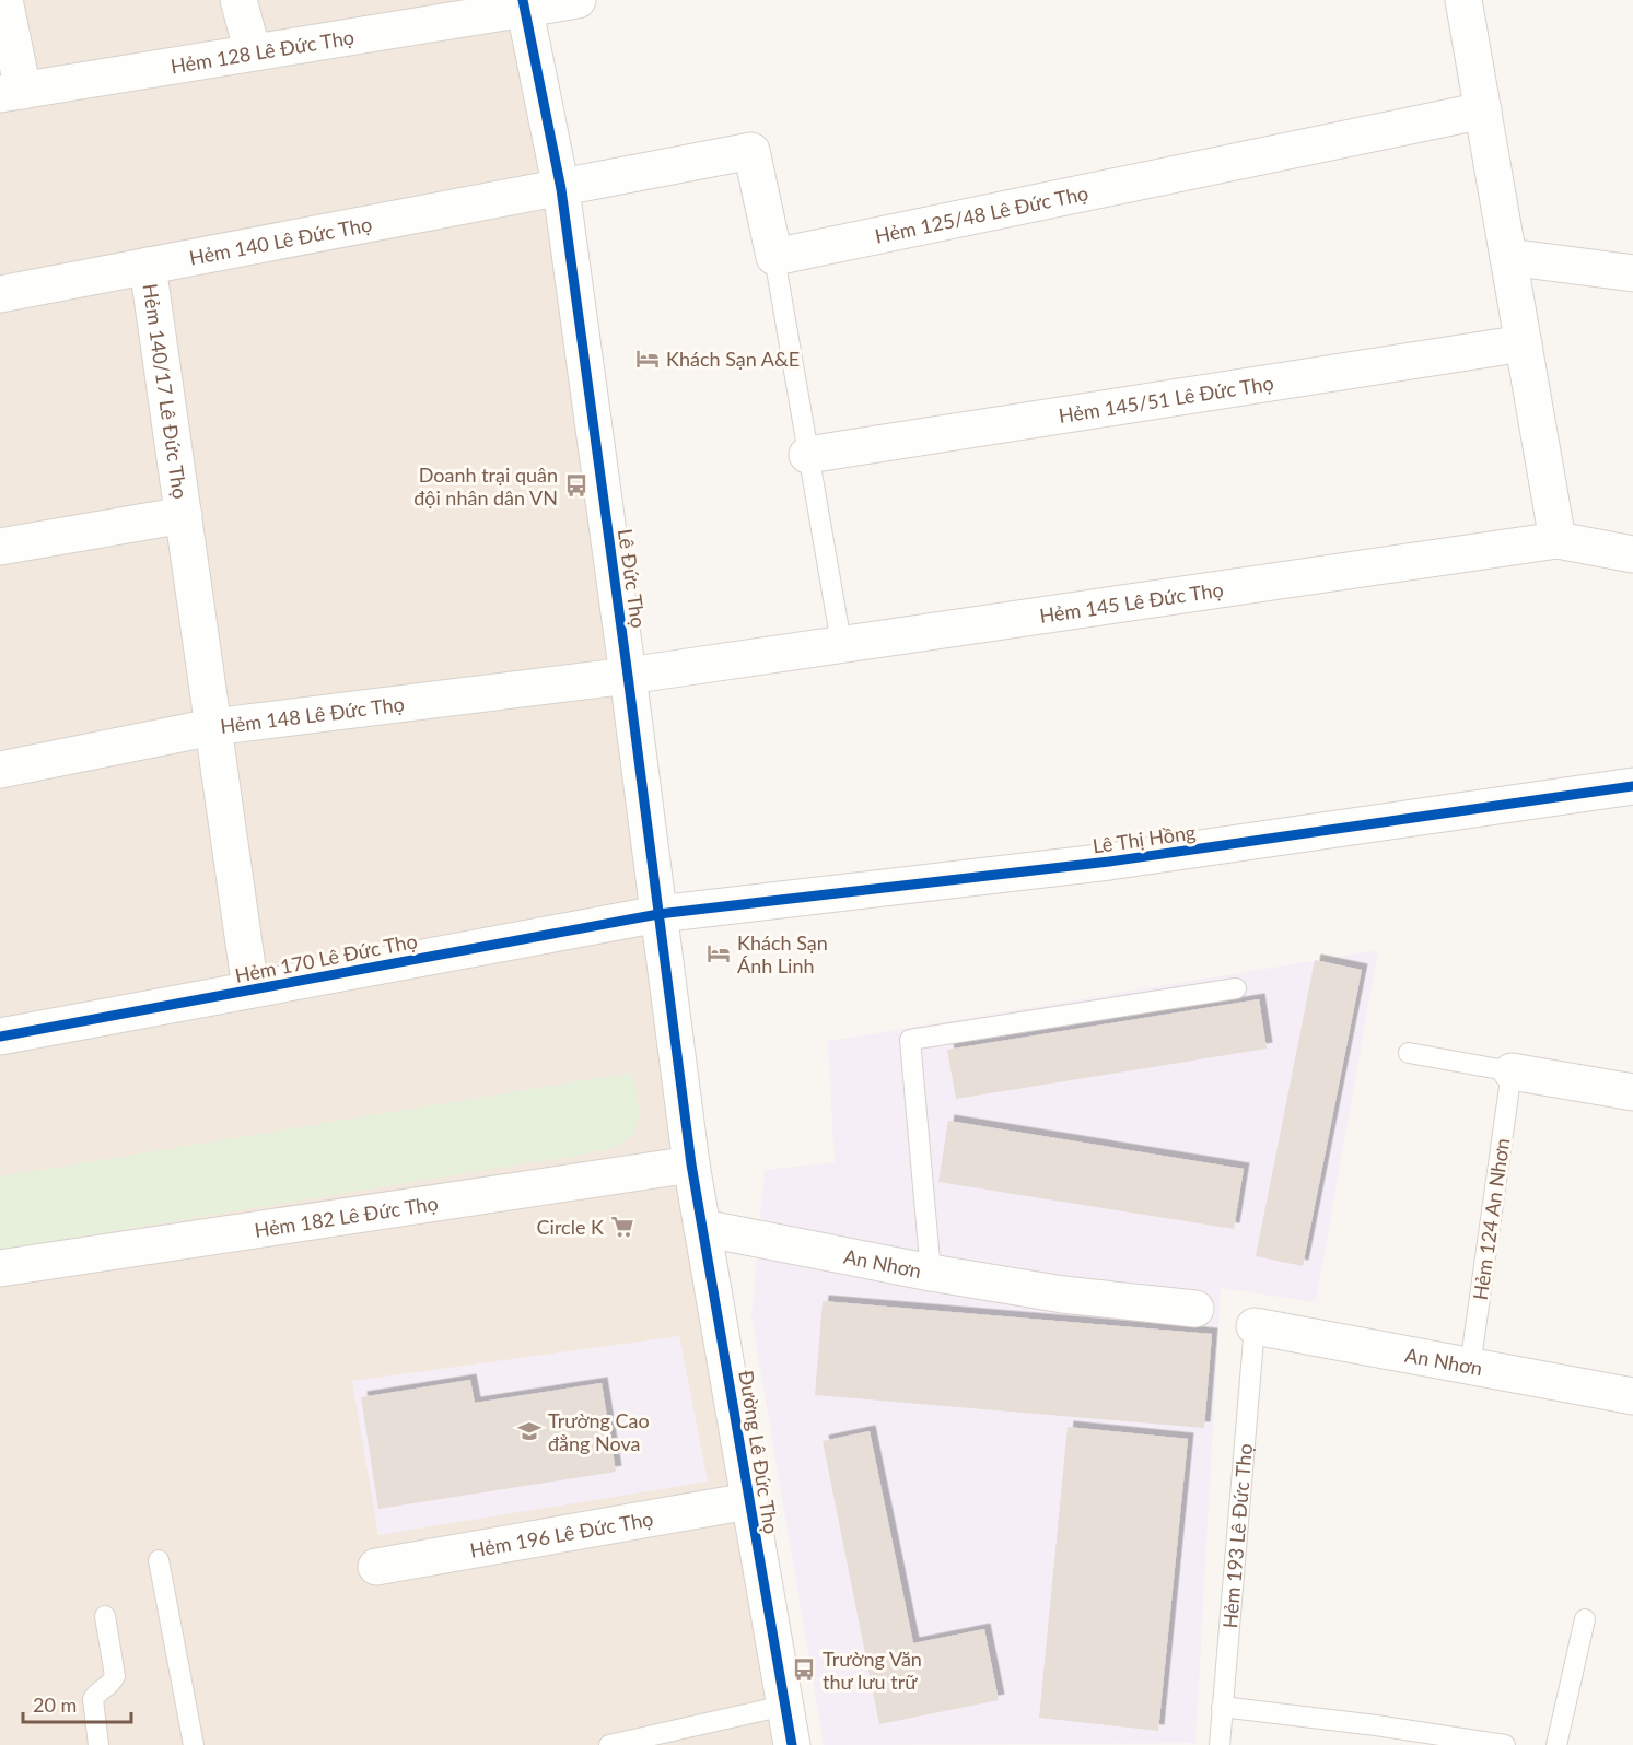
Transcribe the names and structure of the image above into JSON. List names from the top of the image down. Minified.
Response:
{"streets":{"street":["Hẻm 128 Lê Đức Thọ","Hẻm 125/48 Lê Đức Thọ","Hẻm 140 Lê Đức Thọ","Hẻm 140/17 Lê Đức Thọ","Hẻm 145/51 Lê Đức Thọ","Lê Đức Thọ","Hẻm 145 Lê Đức Thọ","Hẻm 148 Lê Đức Thọ","Lê Thị Hồng","Hẻm 170 Lê Đức Thọ","Hẻm 182 Lê Đức Thọ","An Nhơn","Đường Lê Đức Thọ","Hẻm 196 Lê Đức Thọ"],"lane":["Hẻm 124 An Nhơn","Hẻm 193 Lê Đức Thọ"]},"crossings":[["Hẻm 128 Lê Đức Thọ","Lê Đức Thọ"],["Hẻm 140 Lê Đức Thọ","Hẻm 140/17 Lê Đức Thọ"],["Hẻm 140 Lê Đức Thọ","Lê Đức Thọ"],["Hẻm 140/17 Lê Đức Thọ","Hẻm 148 Lê Đức Thọ"],["Hẻm 140/17 Lê Đức Thọ","Hẻm 170 Lê Đức Thọ"],["Lê Đức Thọ","Hẻm 145 Lê Đức Thọ"],["Lê Đức Thọ","Hẻm 148 Lê Đức Thọ"],["Lê Đức Thọ","Lê Thị Hồng"],["Lê Đức Thọ","Hẻm 170 Lê Đức Thọ"],["Lê Đức Thọ","Hẻm 182 Lê Đức Thọ"],["Lê Đức Thọ","Đường Lê Đức Thọ"],["Hẻm 145 Lê Đức Thọ","Hẻm 148 Lê Đức Thọ"],["Lê Thị Hồng","Hẻm 170 Lê Đức Thọ"],["Hẻm 182 Lê Đức Thọ","Đường Lê Đức Thọ"],["Hẻm 124 An Nhơn","An Nhơn"],["An Nhơn","Đường Lê Đức Thọ"],["An Nhơn","Hẻm 193 Lê Đức Thọ"],["Đường Lê Đức Thọ","Hẻm 196 Lê Đức Thọ"]],"places":{"hotel":["Khách Sạn A&E","Khách Sạn Ánh Linh"],"bus stop":["Doanh trại quân đội nhân dân VN","Trường Văn thư lưu trữ"],"supermarket":["Circle K"],"school or university":["Trường Cao đẳng Nova"]},"scale_bar":"20 m"}
